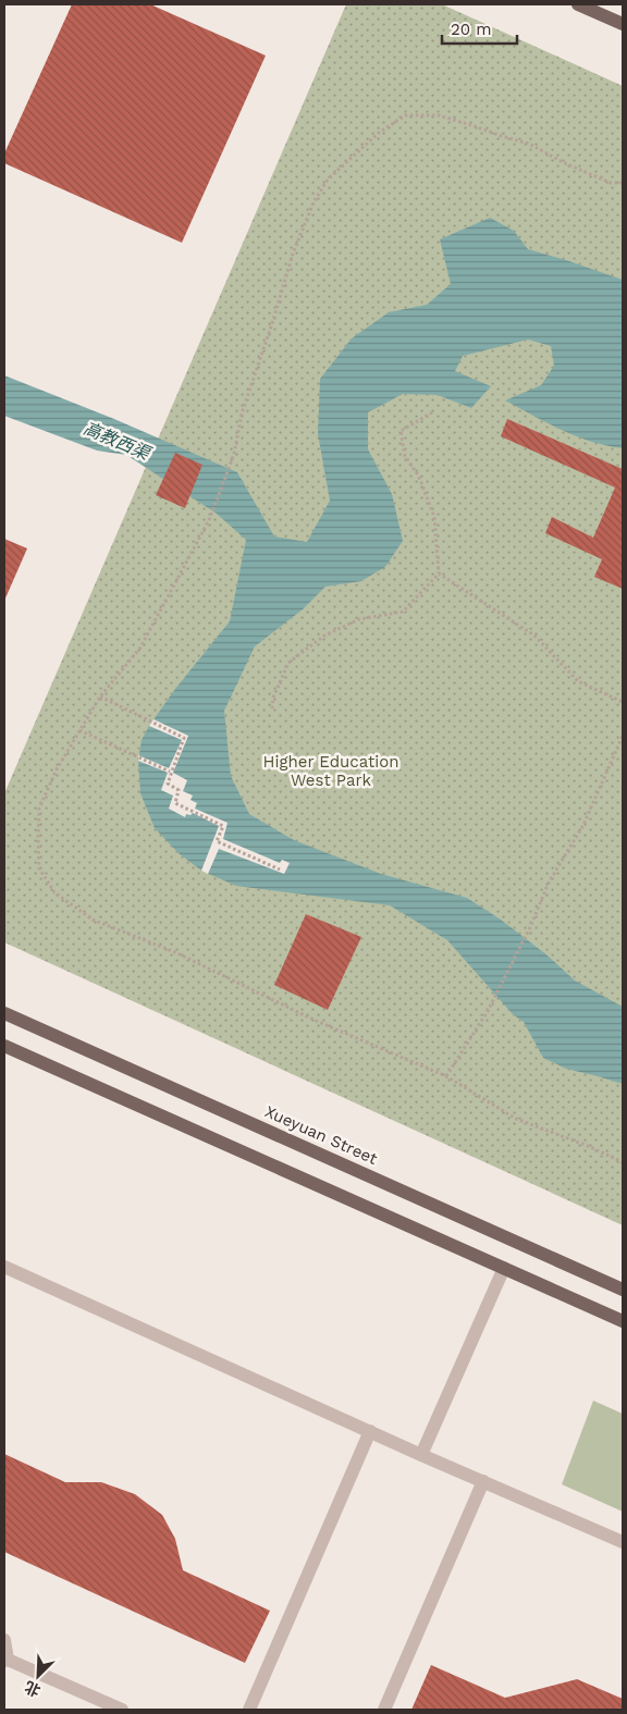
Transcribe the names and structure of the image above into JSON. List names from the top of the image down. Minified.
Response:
{"streets":{"main road":["Xueyuan Street"]},"water":["高教西渠"],"parks":["Higher Education West Park"],"scale_bar":"20 m","north":"bottom left"}
